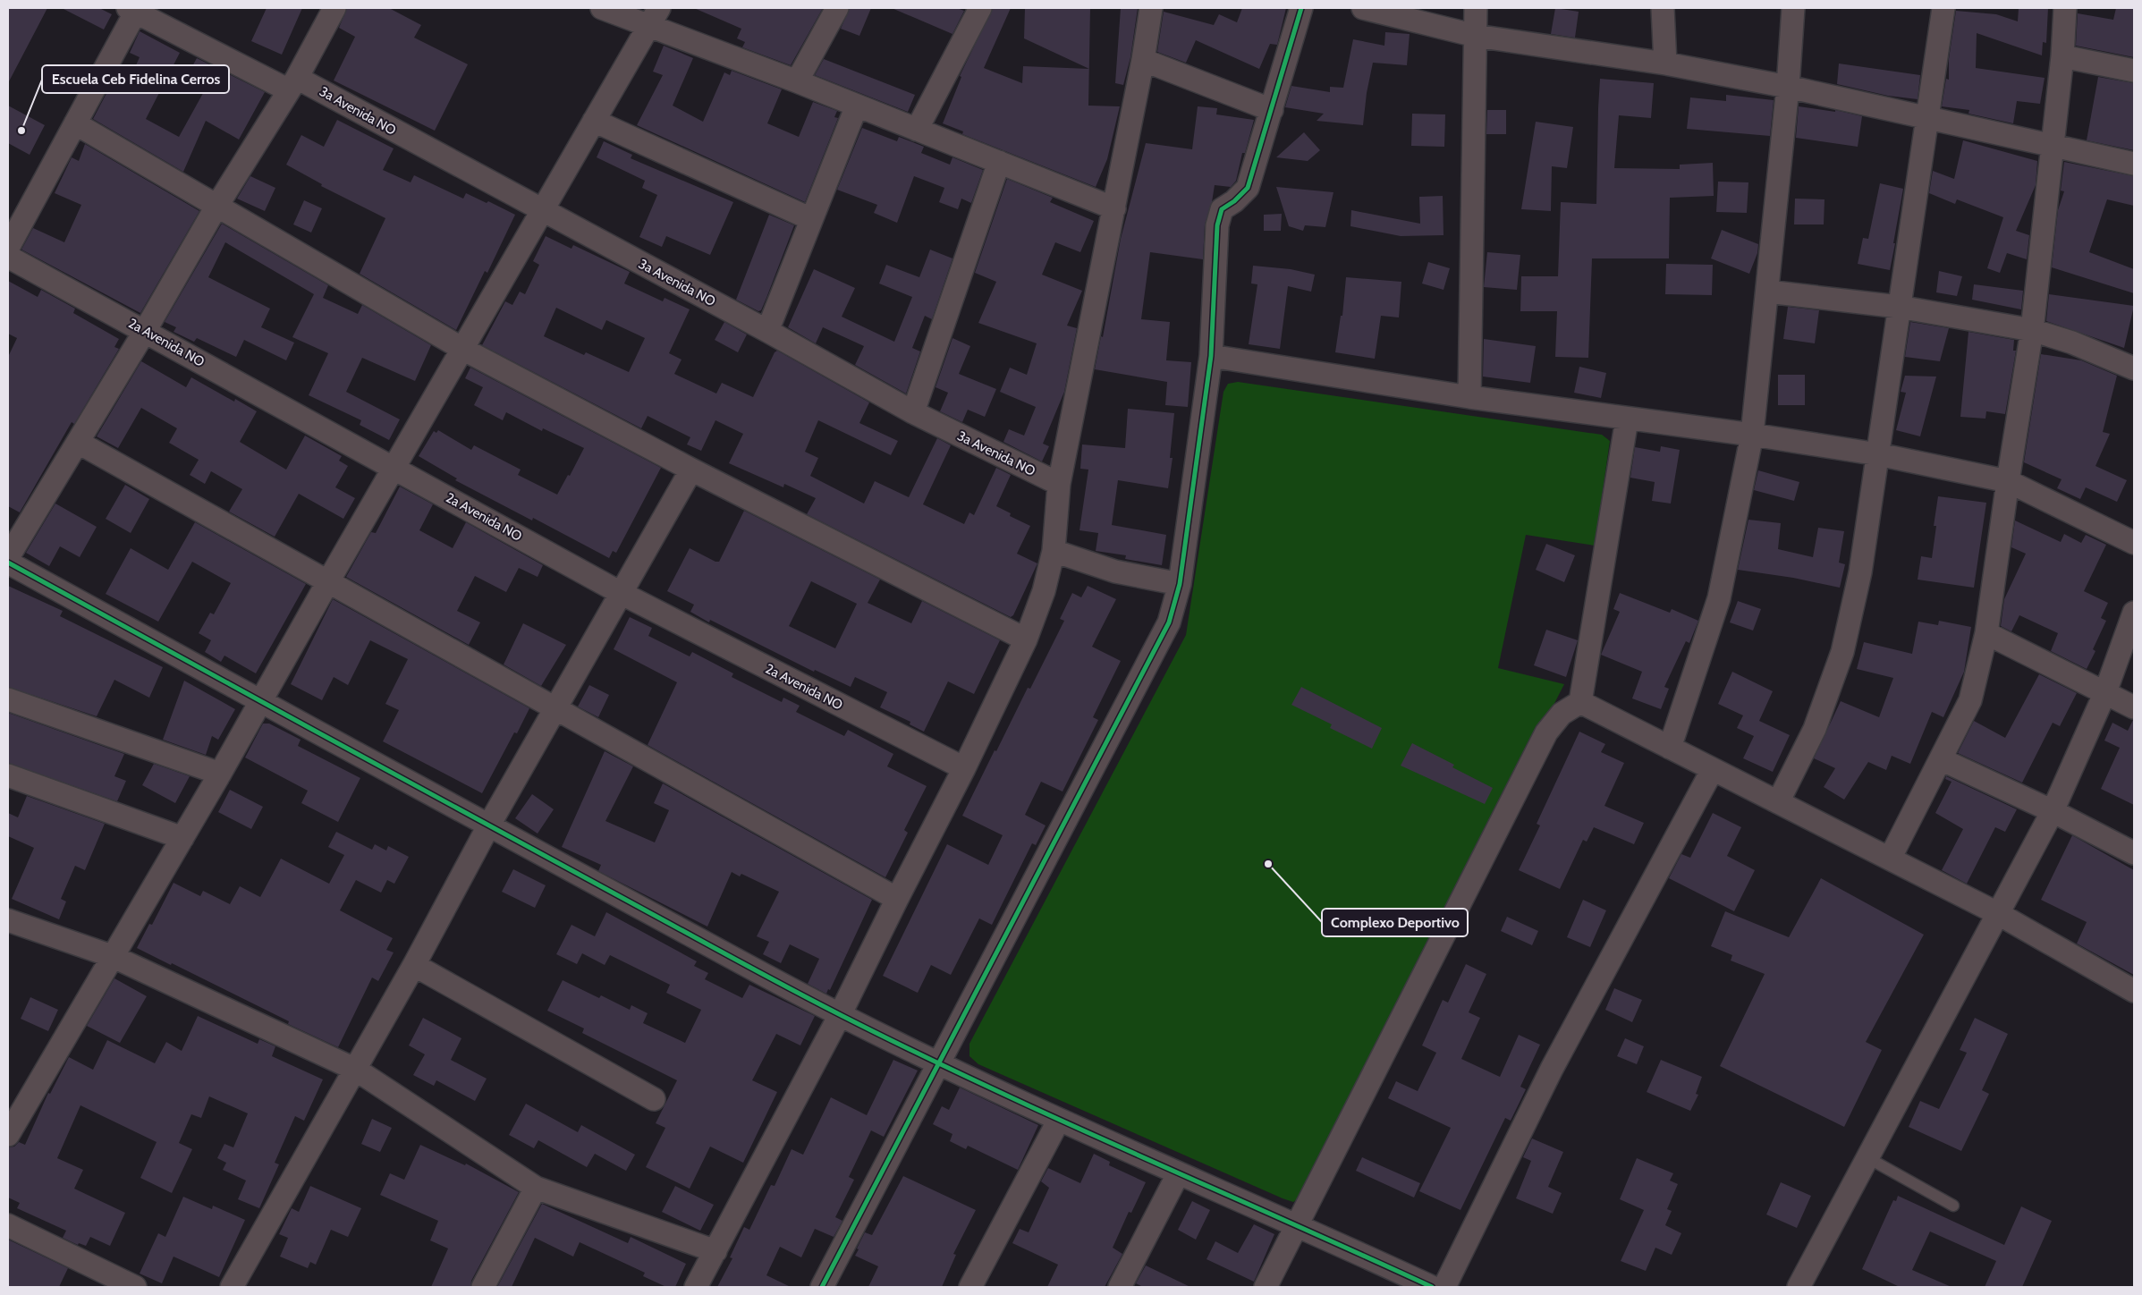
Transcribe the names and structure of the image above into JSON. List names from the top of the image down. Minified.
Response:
{"streets":{"street":["3a Avenida NO","2a Avenida NO"]},"places":["Escuela Ceb Fidelina Cerros","Complexo Deportivo"]}
